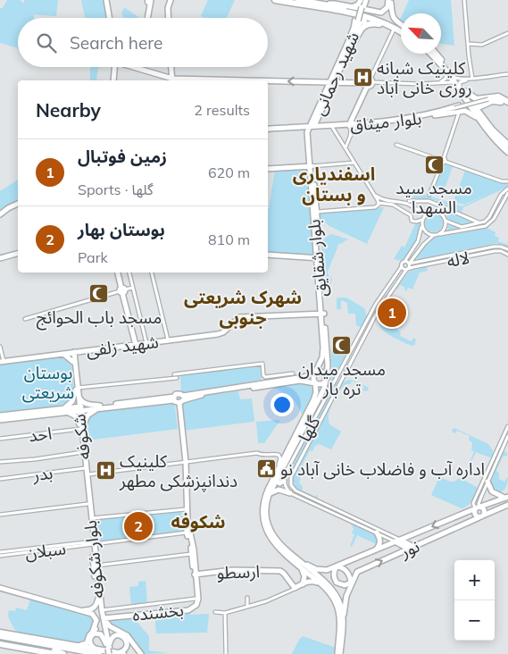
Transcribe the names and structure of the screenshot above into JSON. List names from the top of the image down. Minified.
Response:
{"streets":{"main road":["شهید رحمانی","بلوار میثاق","بلوار شقایق","شهید زلفی","شکوفه","نور","بلوار شکوفه","ارسطو","بخشنده"],"street":["لاله","گلها","احد","بدر","سبلان"]},"crossings":[["شهید رحمانی","بلوار میثاق"],["شهید رحمانی","بلوار شقایق"],["بلوار میثاق","بلوار شقایق"],["بلوار شقایق","نور"],["لاله","گلها"],["شهید زلفی","شکوفه"],["گلها","نور"],["احد","شکوفه"],["شکوفه","بدر"],["شکوفه","بلوار شکوفه"],["بدر","بلوار شکوفه"],["سبلان","بلوار شکوفه"],["سبلان","بخشنده"],["بلوار شکوفه","بخشنده"],["ارسطو","بخشنده"]],"districts":["اسفندیاری و بستان","شهرک شریعتی جنوبی","شکوفه"],"parks":["بوستان شریعتی"],"places":{"hospital":["کلینیک شبانه روزی خانی آباد","کلینیک دندانپزشکی مطهر"],"mosque":["مسجد سید الشهدا","مسجد باب‌ الحوائج","مسجد میدان تره بار"],"public building":["اداره آب و فاضلاب خانی آباد نو"]},"north":"top left","page":{"search":"Search here","heading":["Nearby","2 results"],"list":[{"mark":"1","name":"زمین فوتبال","note":"Sports · گلها","value":"620 m"},{"mark":"2","name":"بوستان بهار","note":"Park","value":"810 m"}],"pins":["1","2"],"map_buttons":["+","−"]}}
